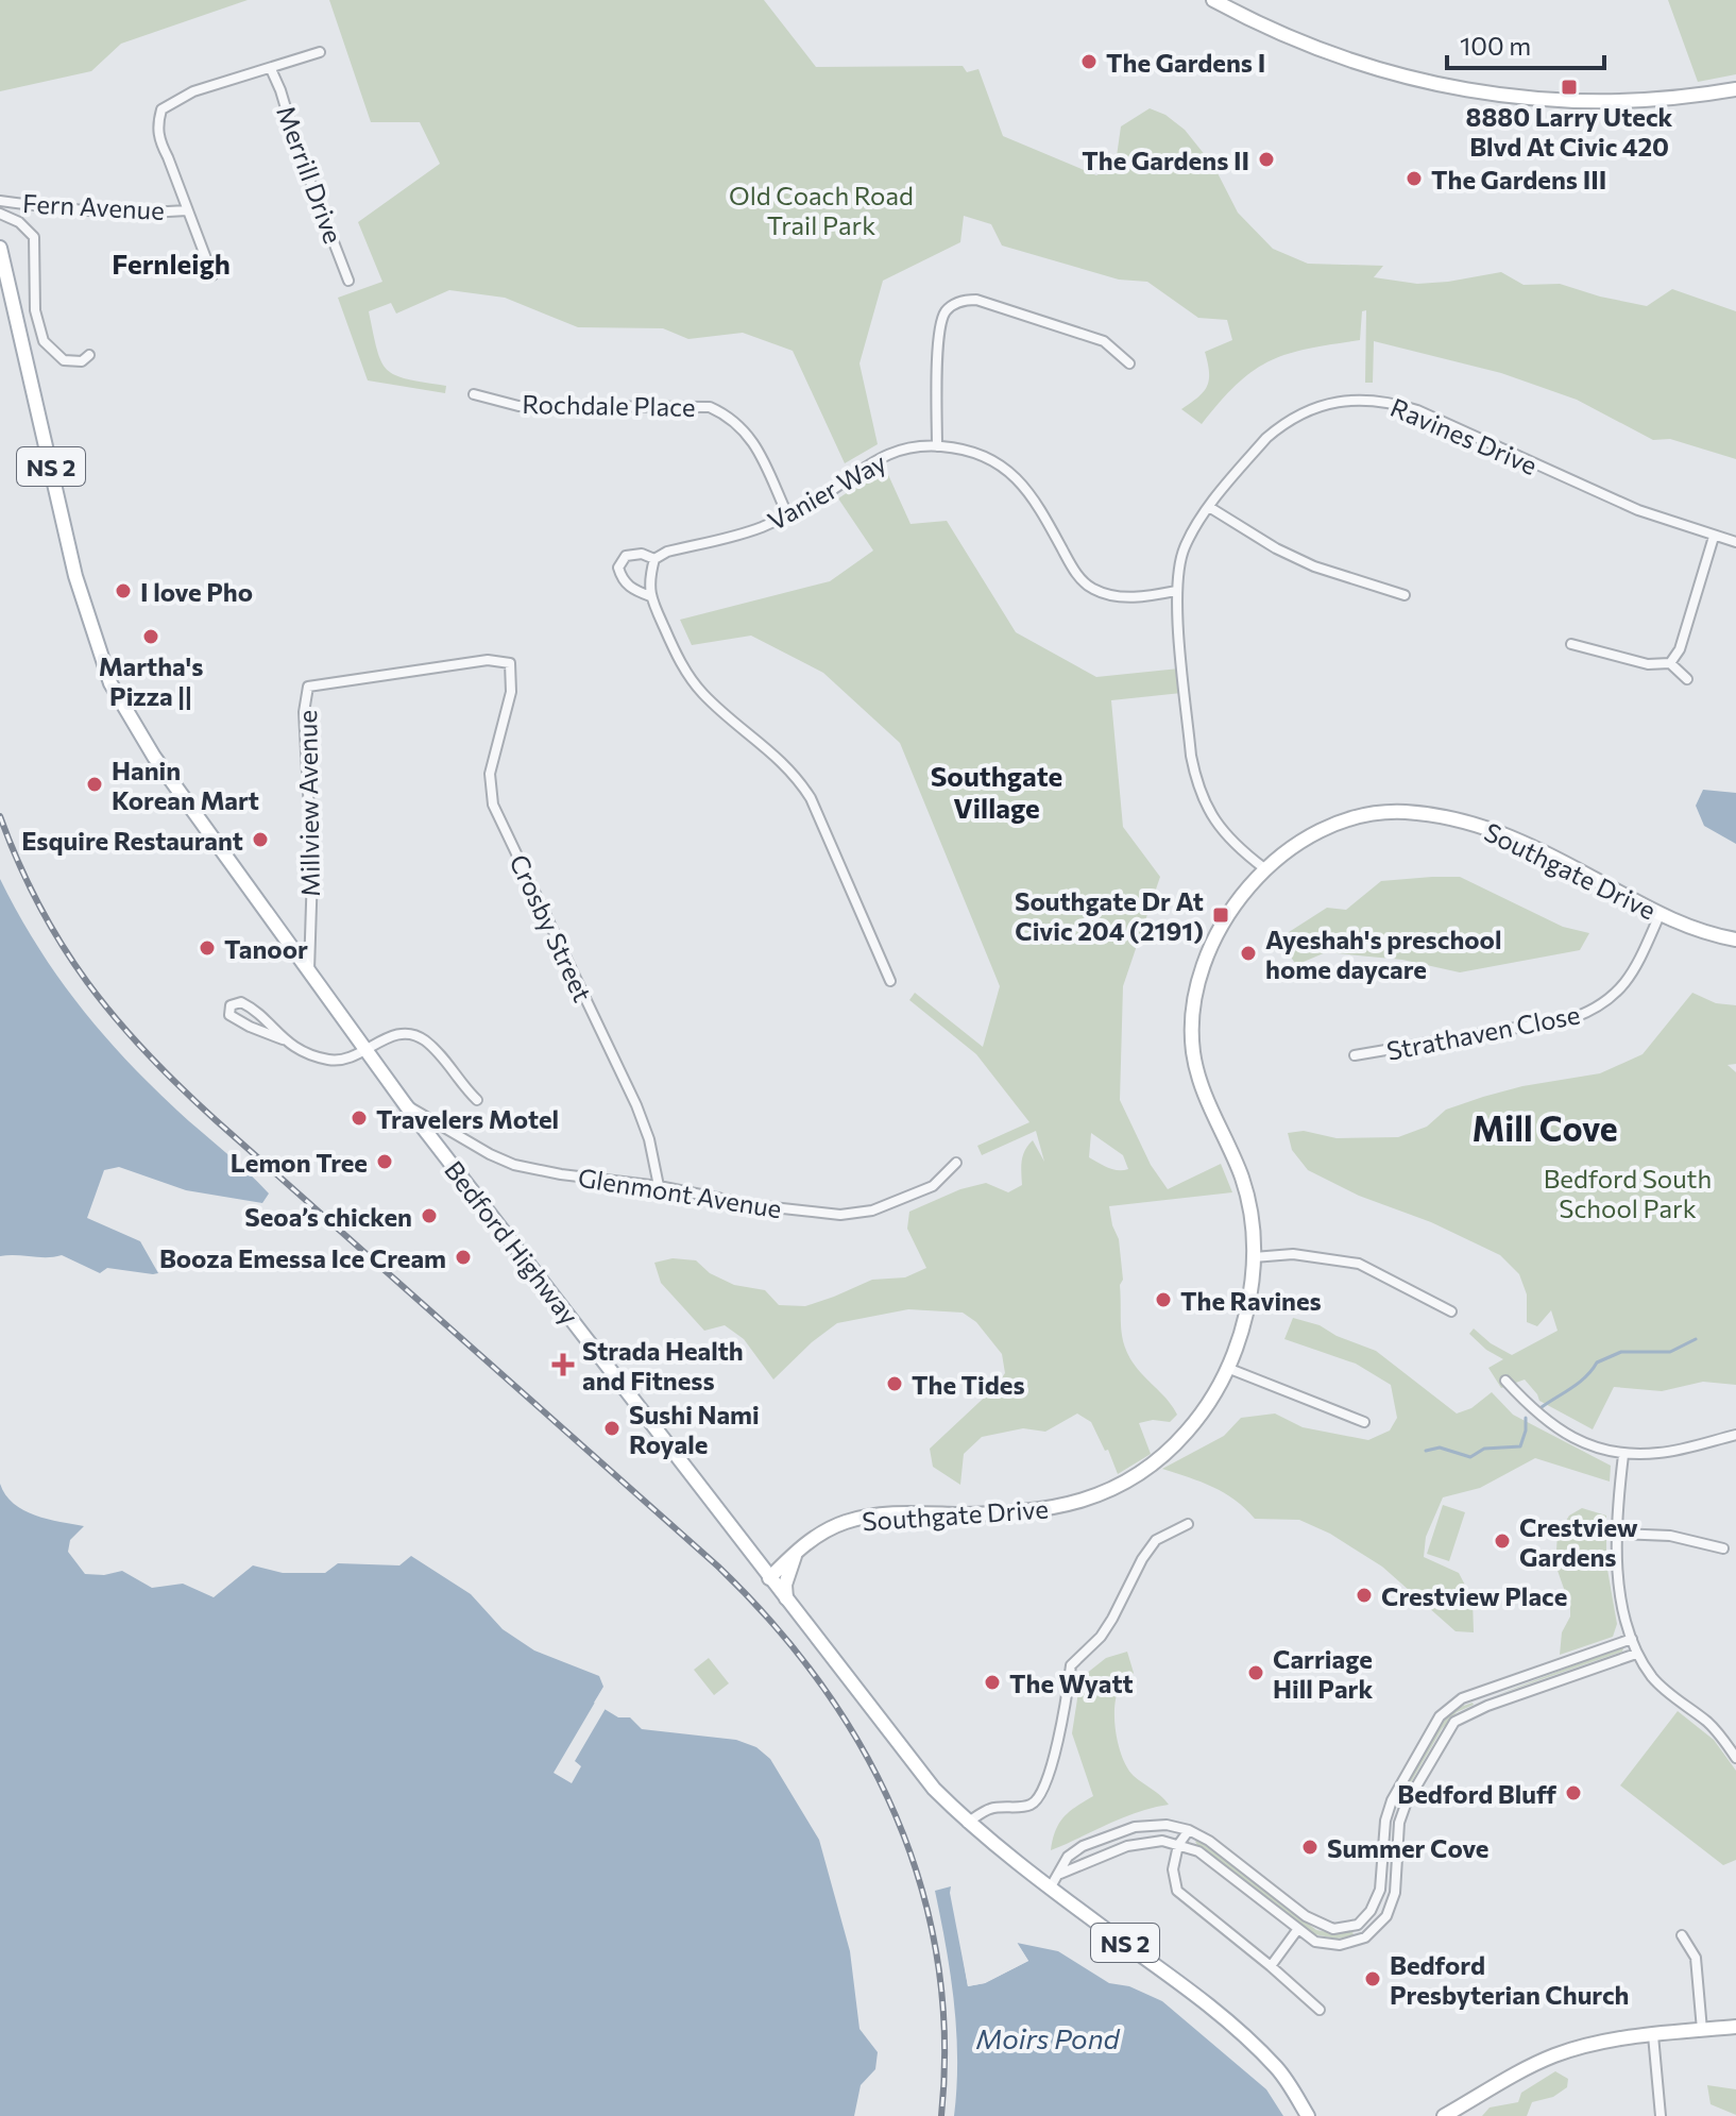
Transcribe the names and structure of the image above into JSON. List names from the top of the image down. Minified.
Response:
{"streets":{"main road":["NS 2","Southgate Drive","Bedford Highway"],"street":["Merrill Drive","Fern Avenue","Rochdale Place","Ravines Drive","Vanier Way","Millview Avenue","Crosby Street","Strathaven Close","Glenmont Avenue"]},"crossings":[["Rochdale Place","Vanier Way"],["Ravines Drive","Vanier Way"],["Ravines Drive","Southgate Drive"],["Millview Avenue","Crosby Street"],["Millview Avenue","Bedford Highway"],["Southgate Drive","Strathaven Close"],["Southgate Drive","Bedford Highway"],["Crosby Street","Glenmont Avenue"],["Glenmont Avenue","Bedford Highway"]],"districts":["Fernleigh","Southgate Village","Mill Cove"],"water":["Moirs Pond"],"parks":["Old Coach Road Trail Park","Bedford South School Park"],"places":{"other":["The Gardens I","The Gardens II","The Gardens III","I love Pho","Martha's Pizza ||","Hanin Korean Mart","Esquire Restaurant","Tanoor","Ayeshah's preschool home daycare","Travelers Motel","Lemon Tree","Seoa’s chicken","Booza Emessa Ice Cream","The Ravines","The Tides","Sushi Nami Royale","Crestview Gardens","Crestview Place","Carriage Hill Park","The Wyatt","Bedford Bluff","Summer Cove","Bedford Presbyterian Church"],"transit":["8880 Larry Uteck Blvd At Civic 420","Southgate Dr At Civic 204 (2191)"],"health":["Strada Health and Fitness"]},"scale_bar":"100 m"}
